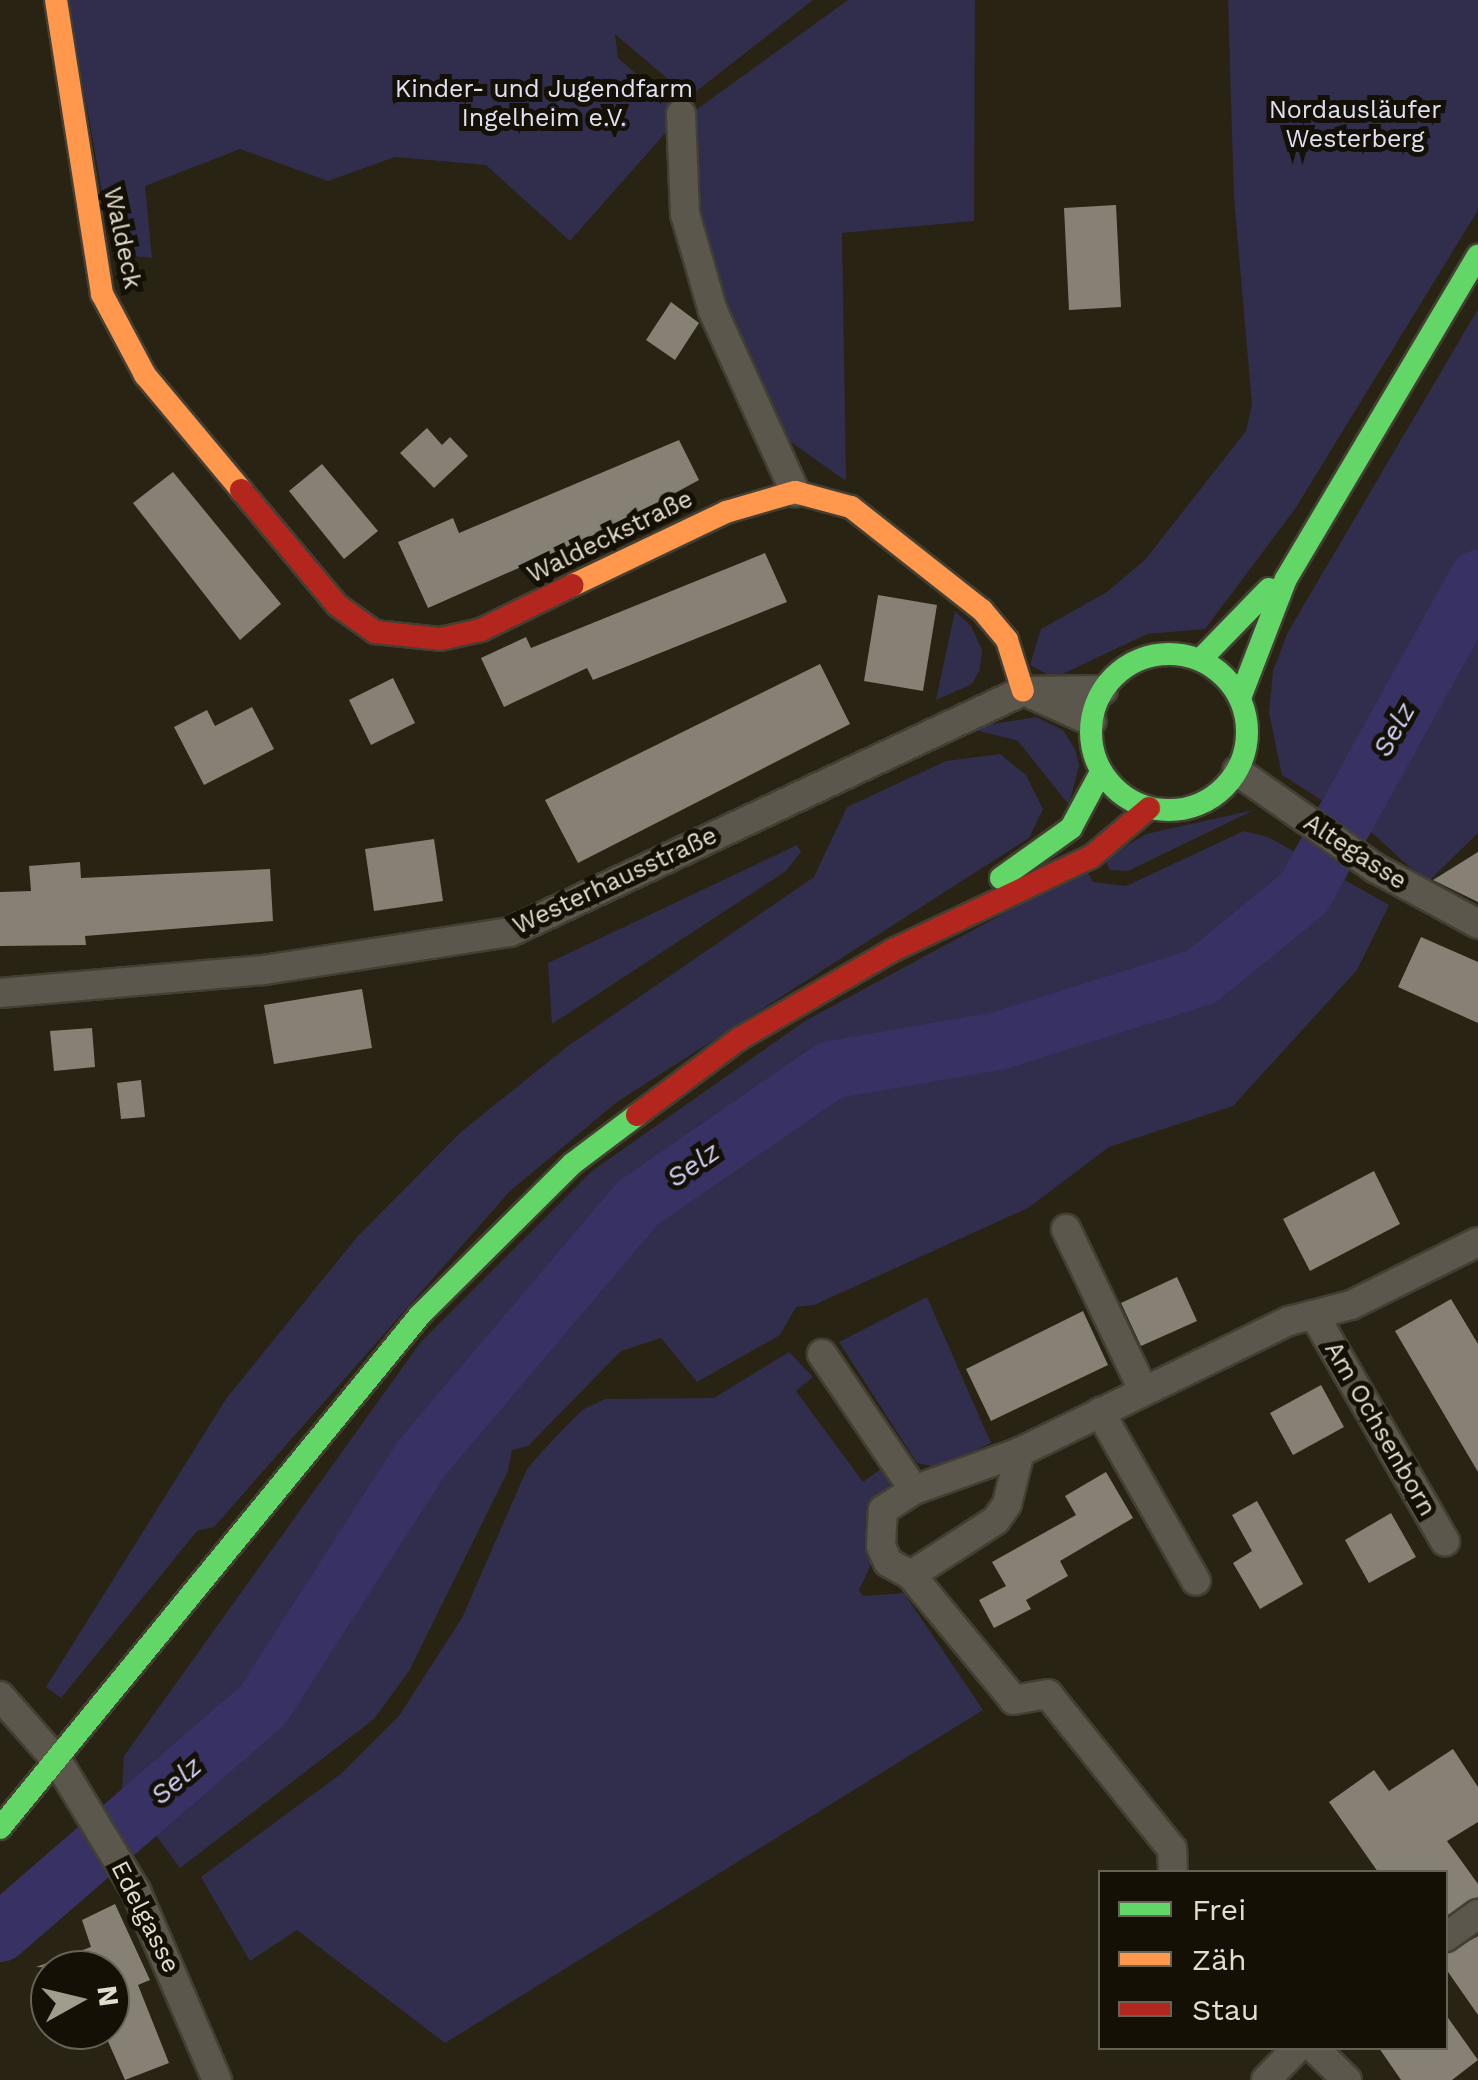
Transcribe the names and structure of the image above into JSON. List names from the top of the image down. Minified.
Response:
{"streets":{"main road":["Waldeck","Waldeckstraße"],"street":["Altegasse","Westerhausstraße","Am Ochsenborn","Edelgasse"]},"crossings":[["Waldeck","Waldeckstraße"],["Altegasse","Westerhausstraße"]],"water":["Selz"],"parks":["Kinder- und Jugendfarm Ingelheim e.V.","Nordausläufer Westerberg"],"legend":["Frei","Zäh","Stau"],"north":"right"}
